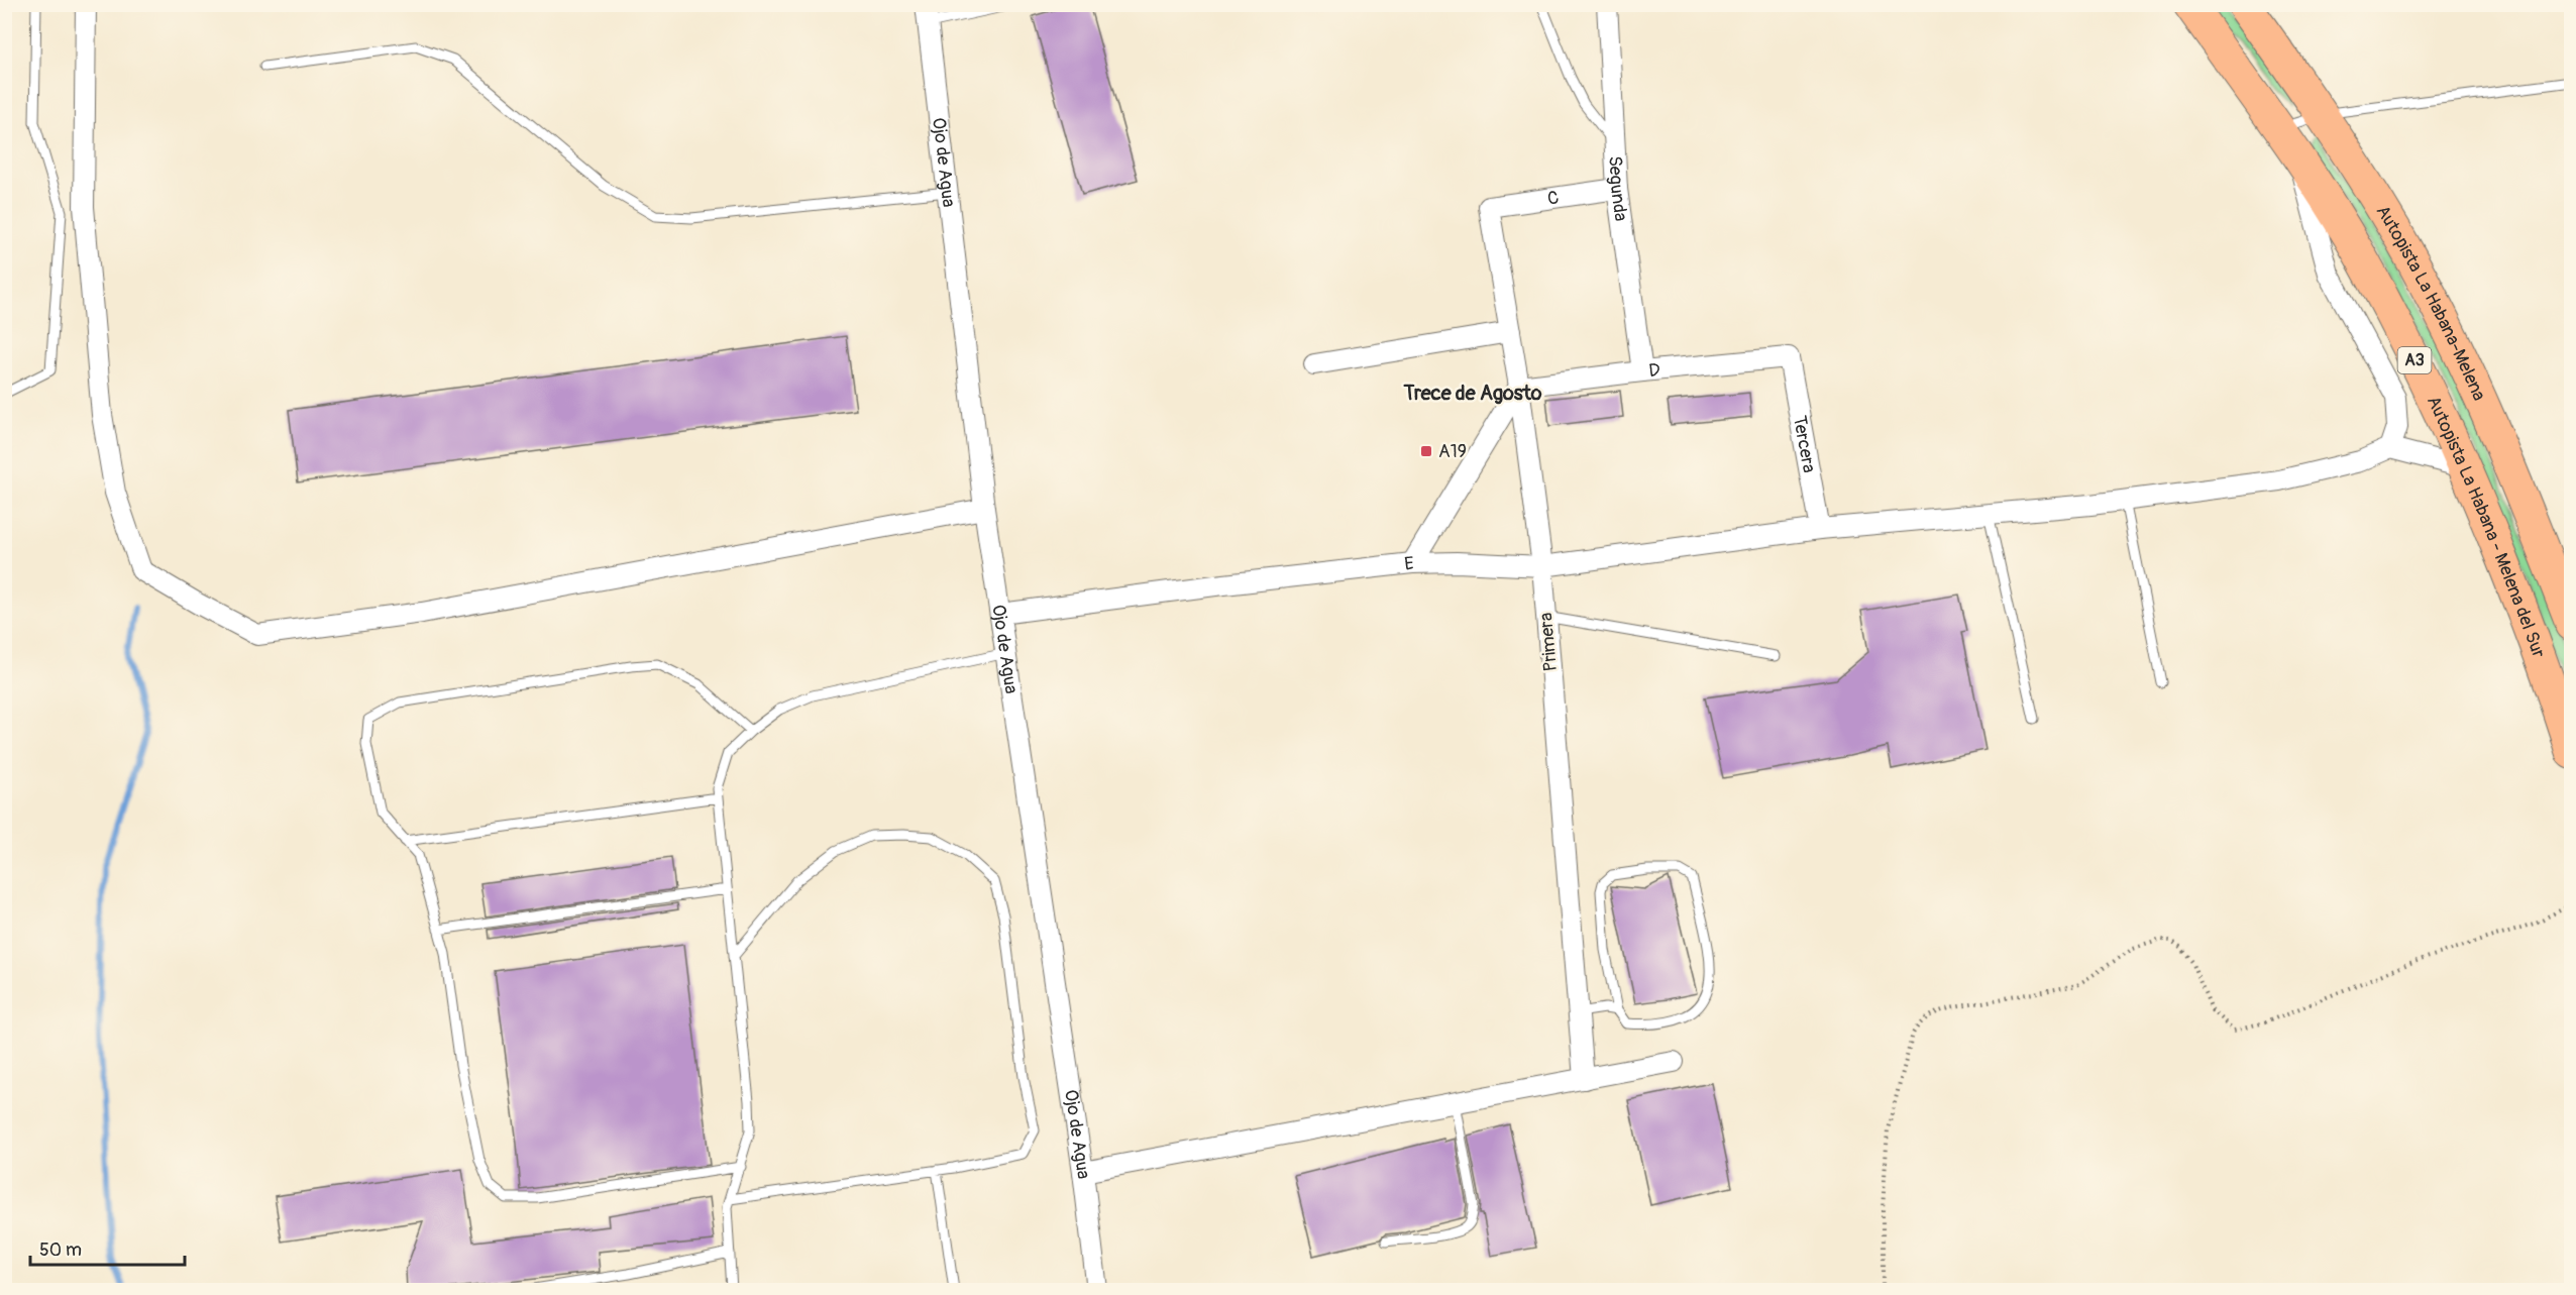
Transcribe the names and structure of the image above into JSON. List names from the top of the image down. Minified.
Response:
{"streets":{"highway":["Autopista La Habana-Melena","A3","Autopista La Habana - Melena del Sur"],"street":["Ojo de Agua","Segunda","C","D","Tercera","E","Primera"]},"crossings":[["Ojo de Agua","E"],["Segunda","C"],["Segunda","D"],["C","Primera"],["D","Tercera"],["D","Primera"],["Tercera","E"],["E","Primera"]],"districts":["Trece de Agosto"],"places":{"transit":["A19"]},"scale_bar":"50 m"}
